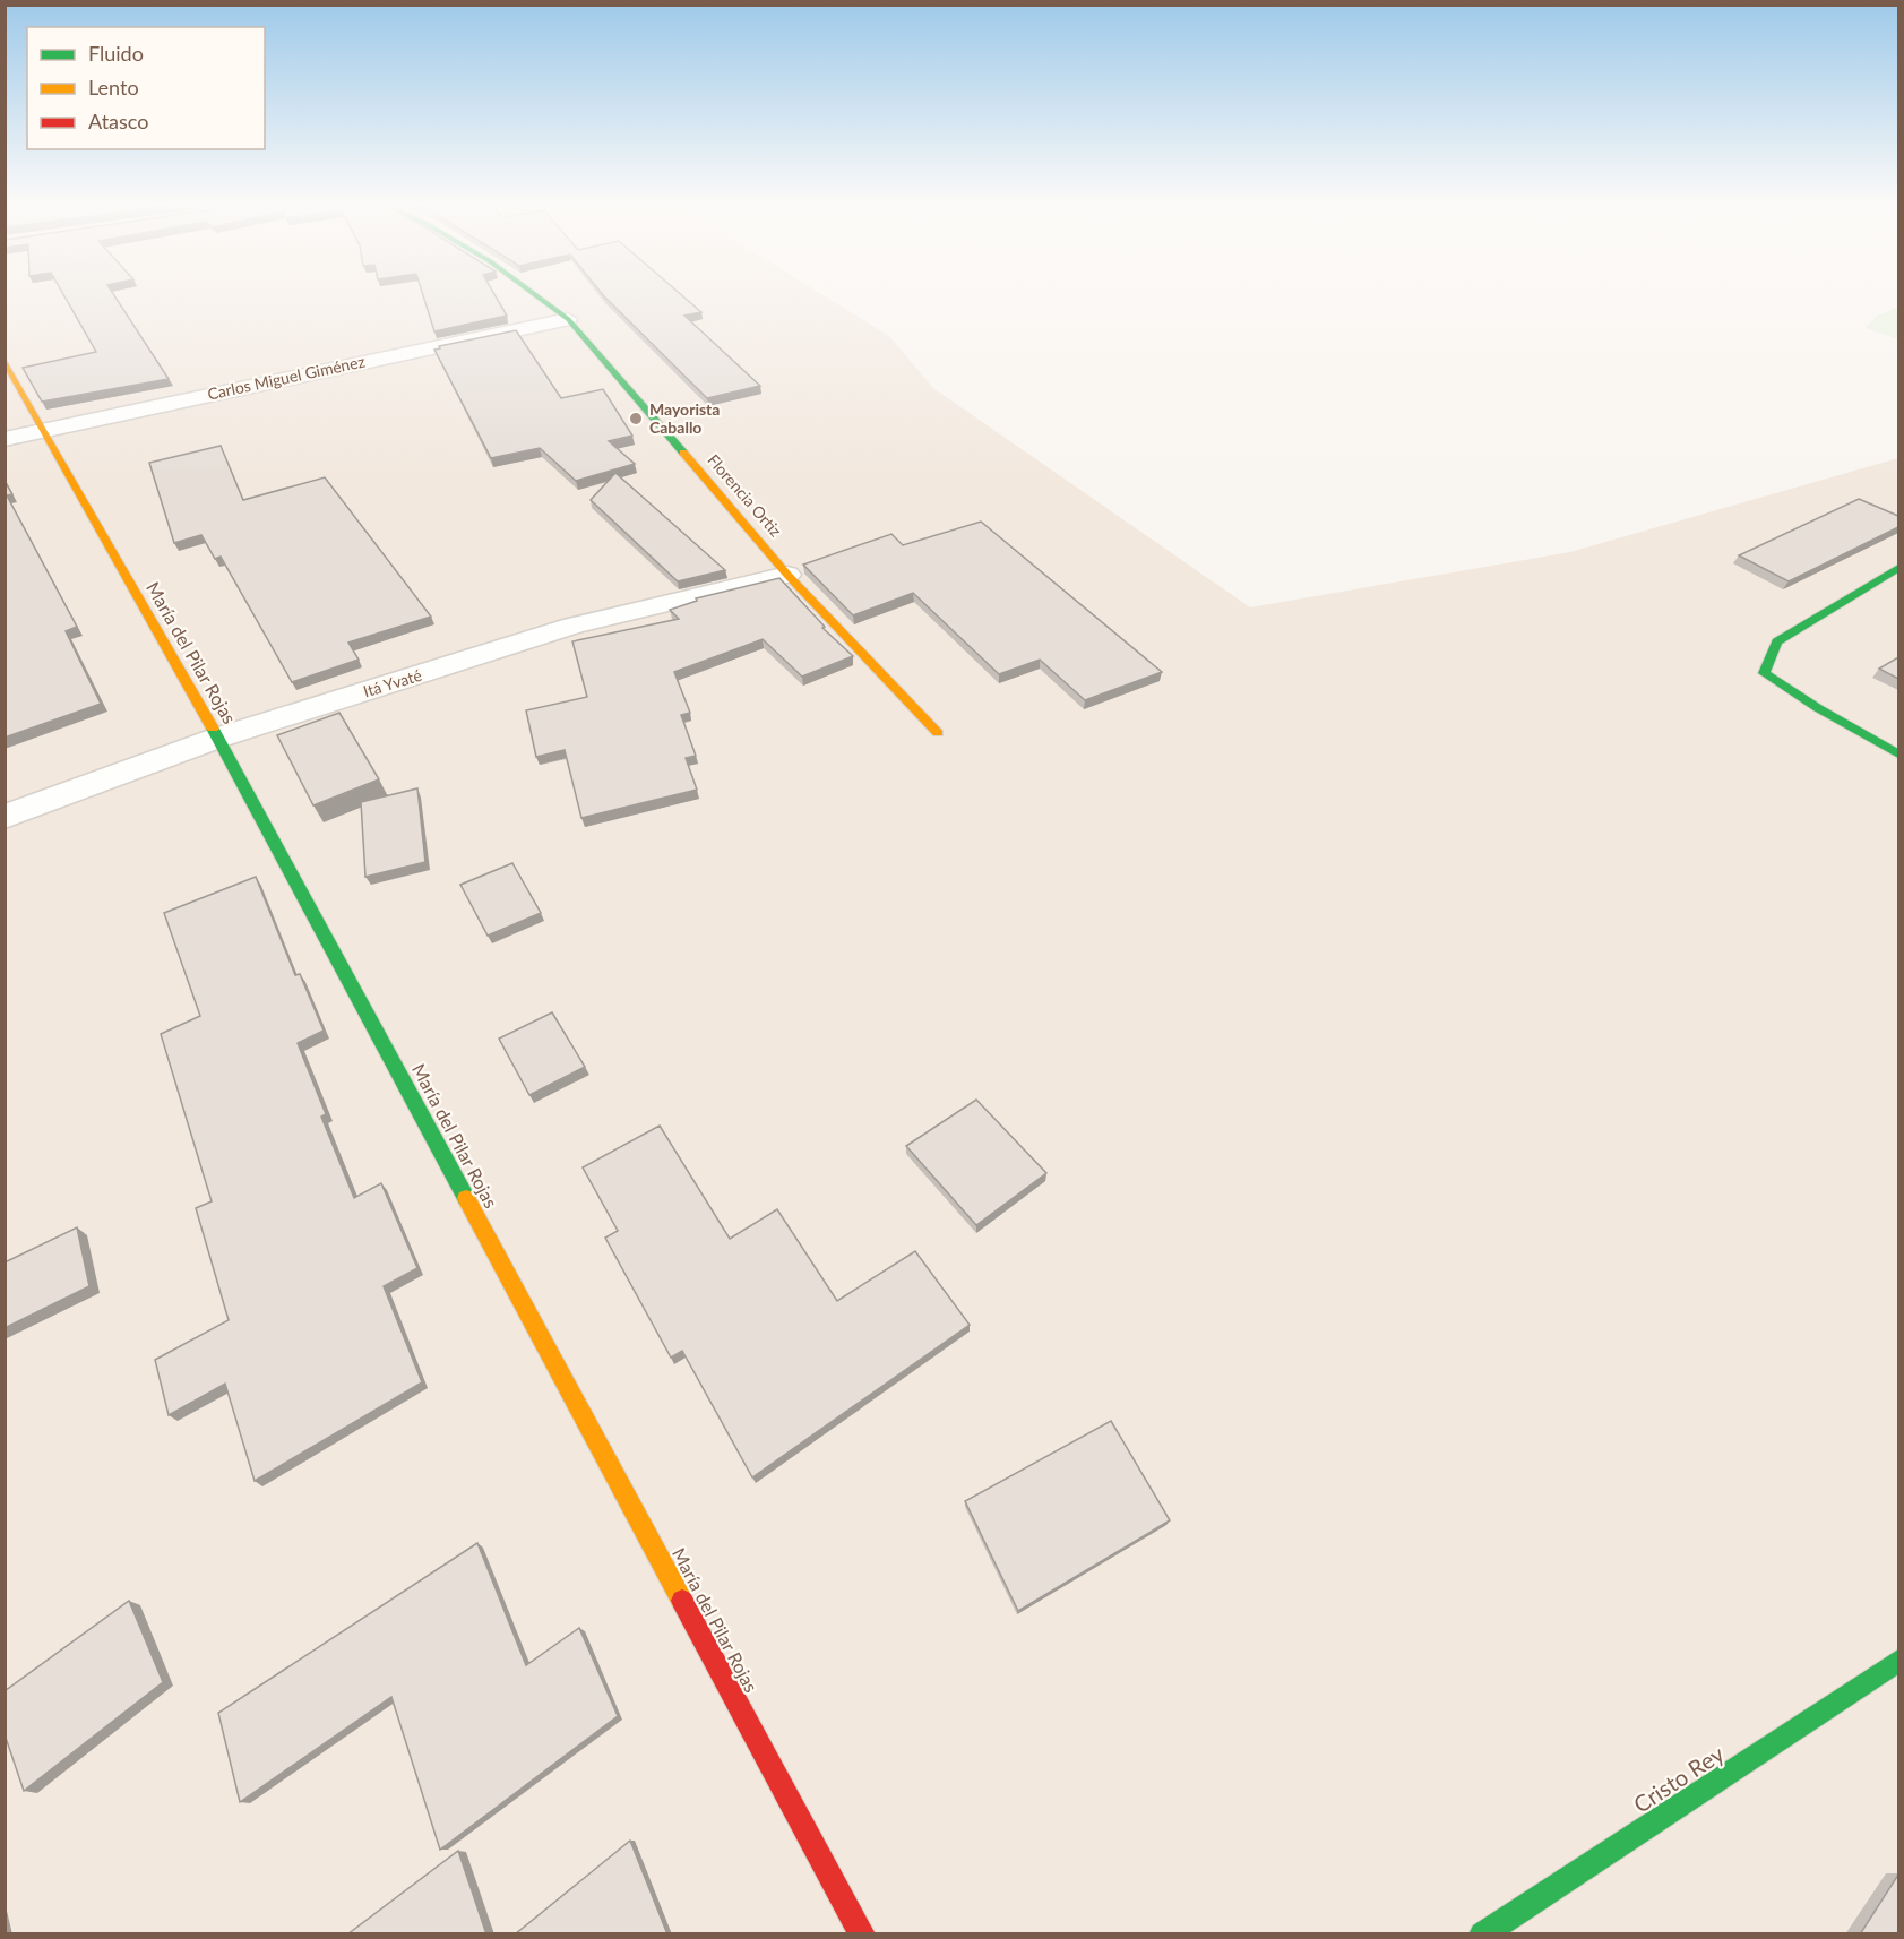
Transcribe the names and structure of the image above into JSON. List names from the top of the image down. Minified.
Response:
{"streets":{"street":["Carlos Miguel Giménez","Florencia Ortiz","María del Pilar Rojas","Itá Yvaté","Cristo Rey"]},"crossings":[["Carlos Miguel Giménez","Florencia Ortiz"],["Carlos Miguel Giménez","María del Pilar Rojas"],["Florencia Ortiz","Itá Yvaté"],["María del Pilar Rojas","Itá Yvaté"]],"places":["Mayorista Caballo"],"legend":["Fluido","Lento","Atasco"]}
